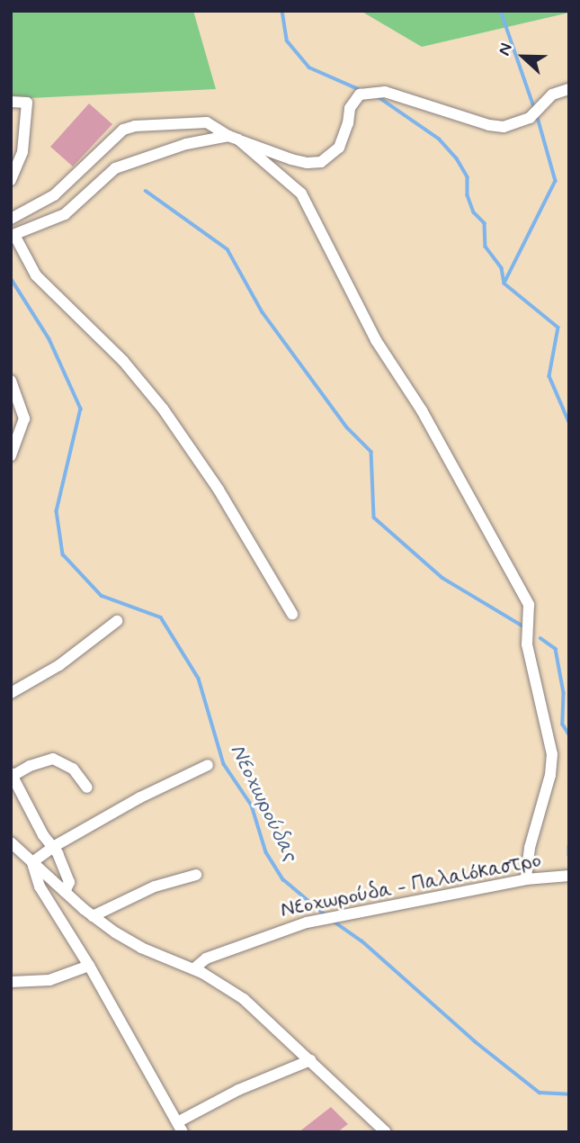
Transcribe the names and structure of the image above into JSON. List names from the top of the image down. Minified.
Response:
{"streets":{"street":["Νεοχωρούδα - Παλαιόκαστρο"]},"water":["Νεοχωρούδας"],"north":"left"}
